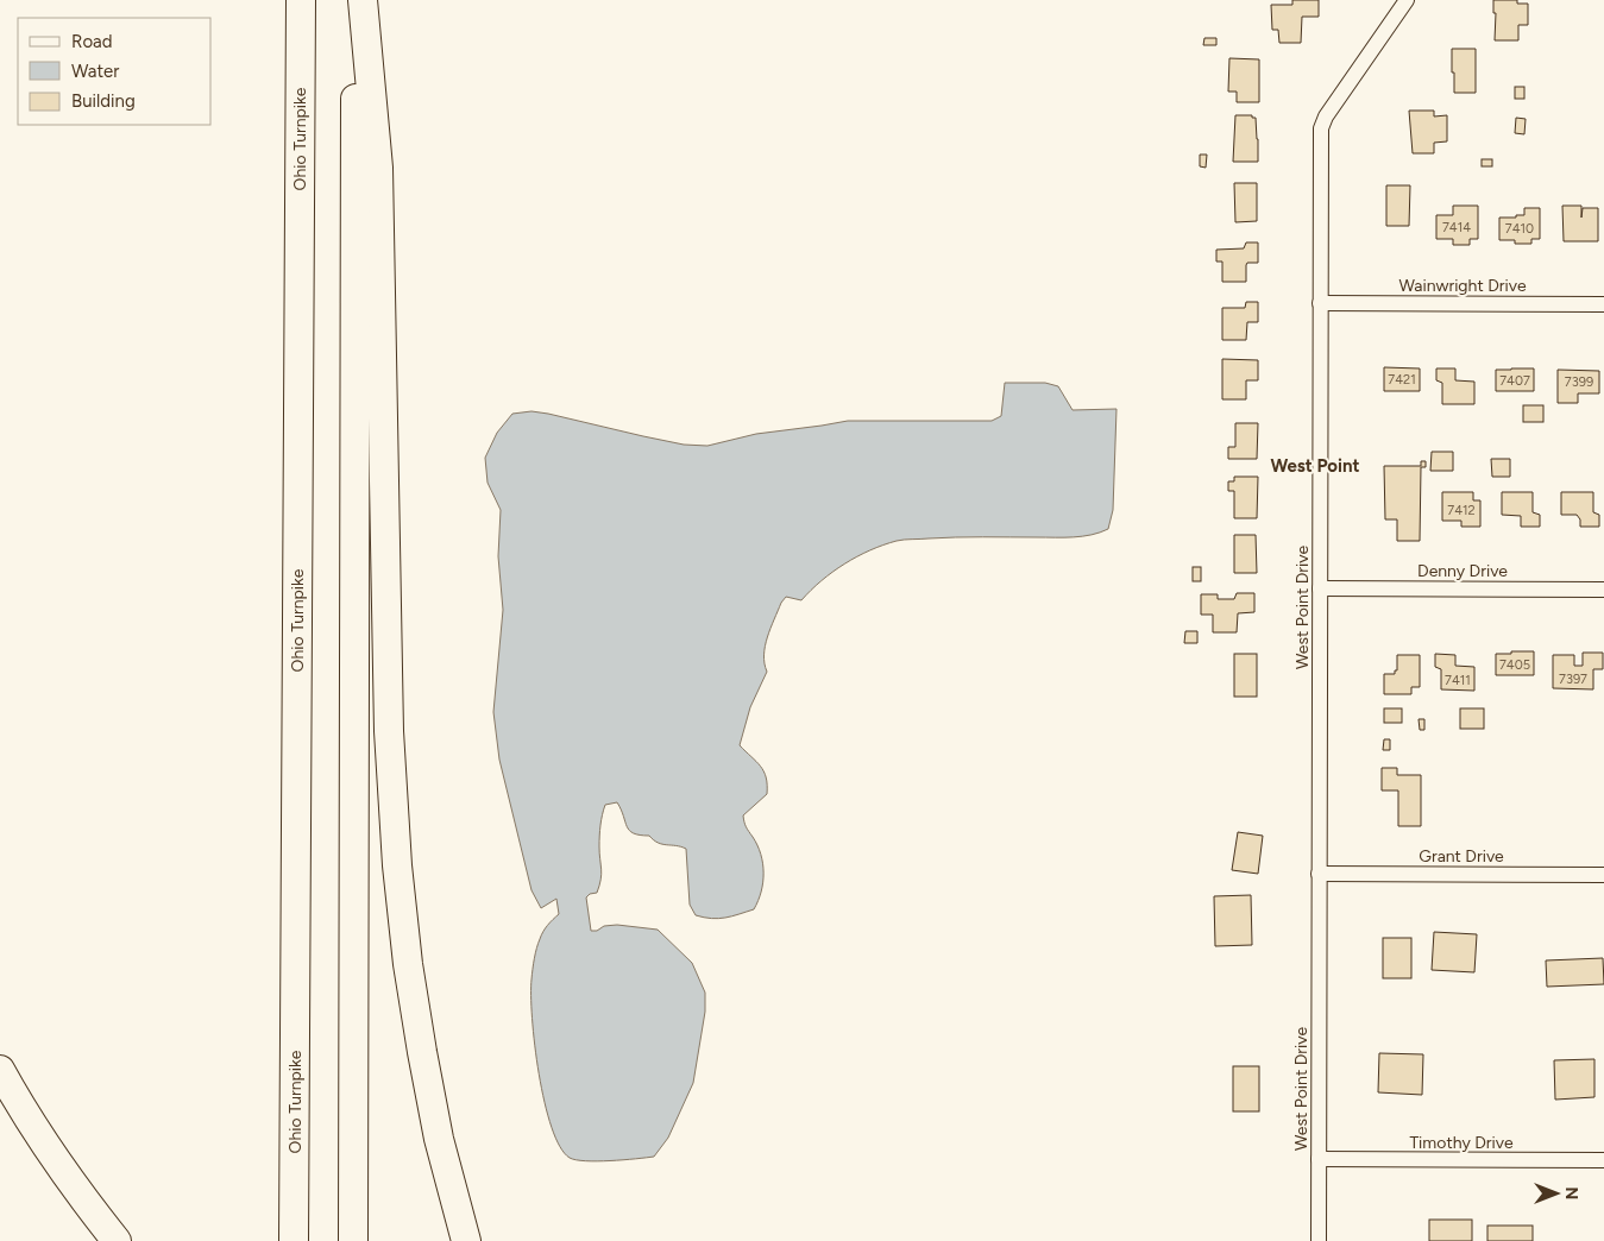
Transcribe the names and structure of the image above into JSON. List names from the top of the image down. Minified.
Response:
{"streets":{"highway":["Ohio Turnpike"],"street":["Wainwright Drive","Denny Drive","West Point Drive","Grant Drive","Timothy Drive"]},"crossings":[["Wainwright Drive","West Point Drive"],["Denny Drive","West Point Drive"],["West Point Drive","Grant Drive"],["West Point Drive","Timothy Drive"]],"districts":["West Point"],"house_numbers":["7414","7410","7421","7407","7399","7412","7405","7397","7411"],"legend":["Road","Water","Building"],"north":"right"}
